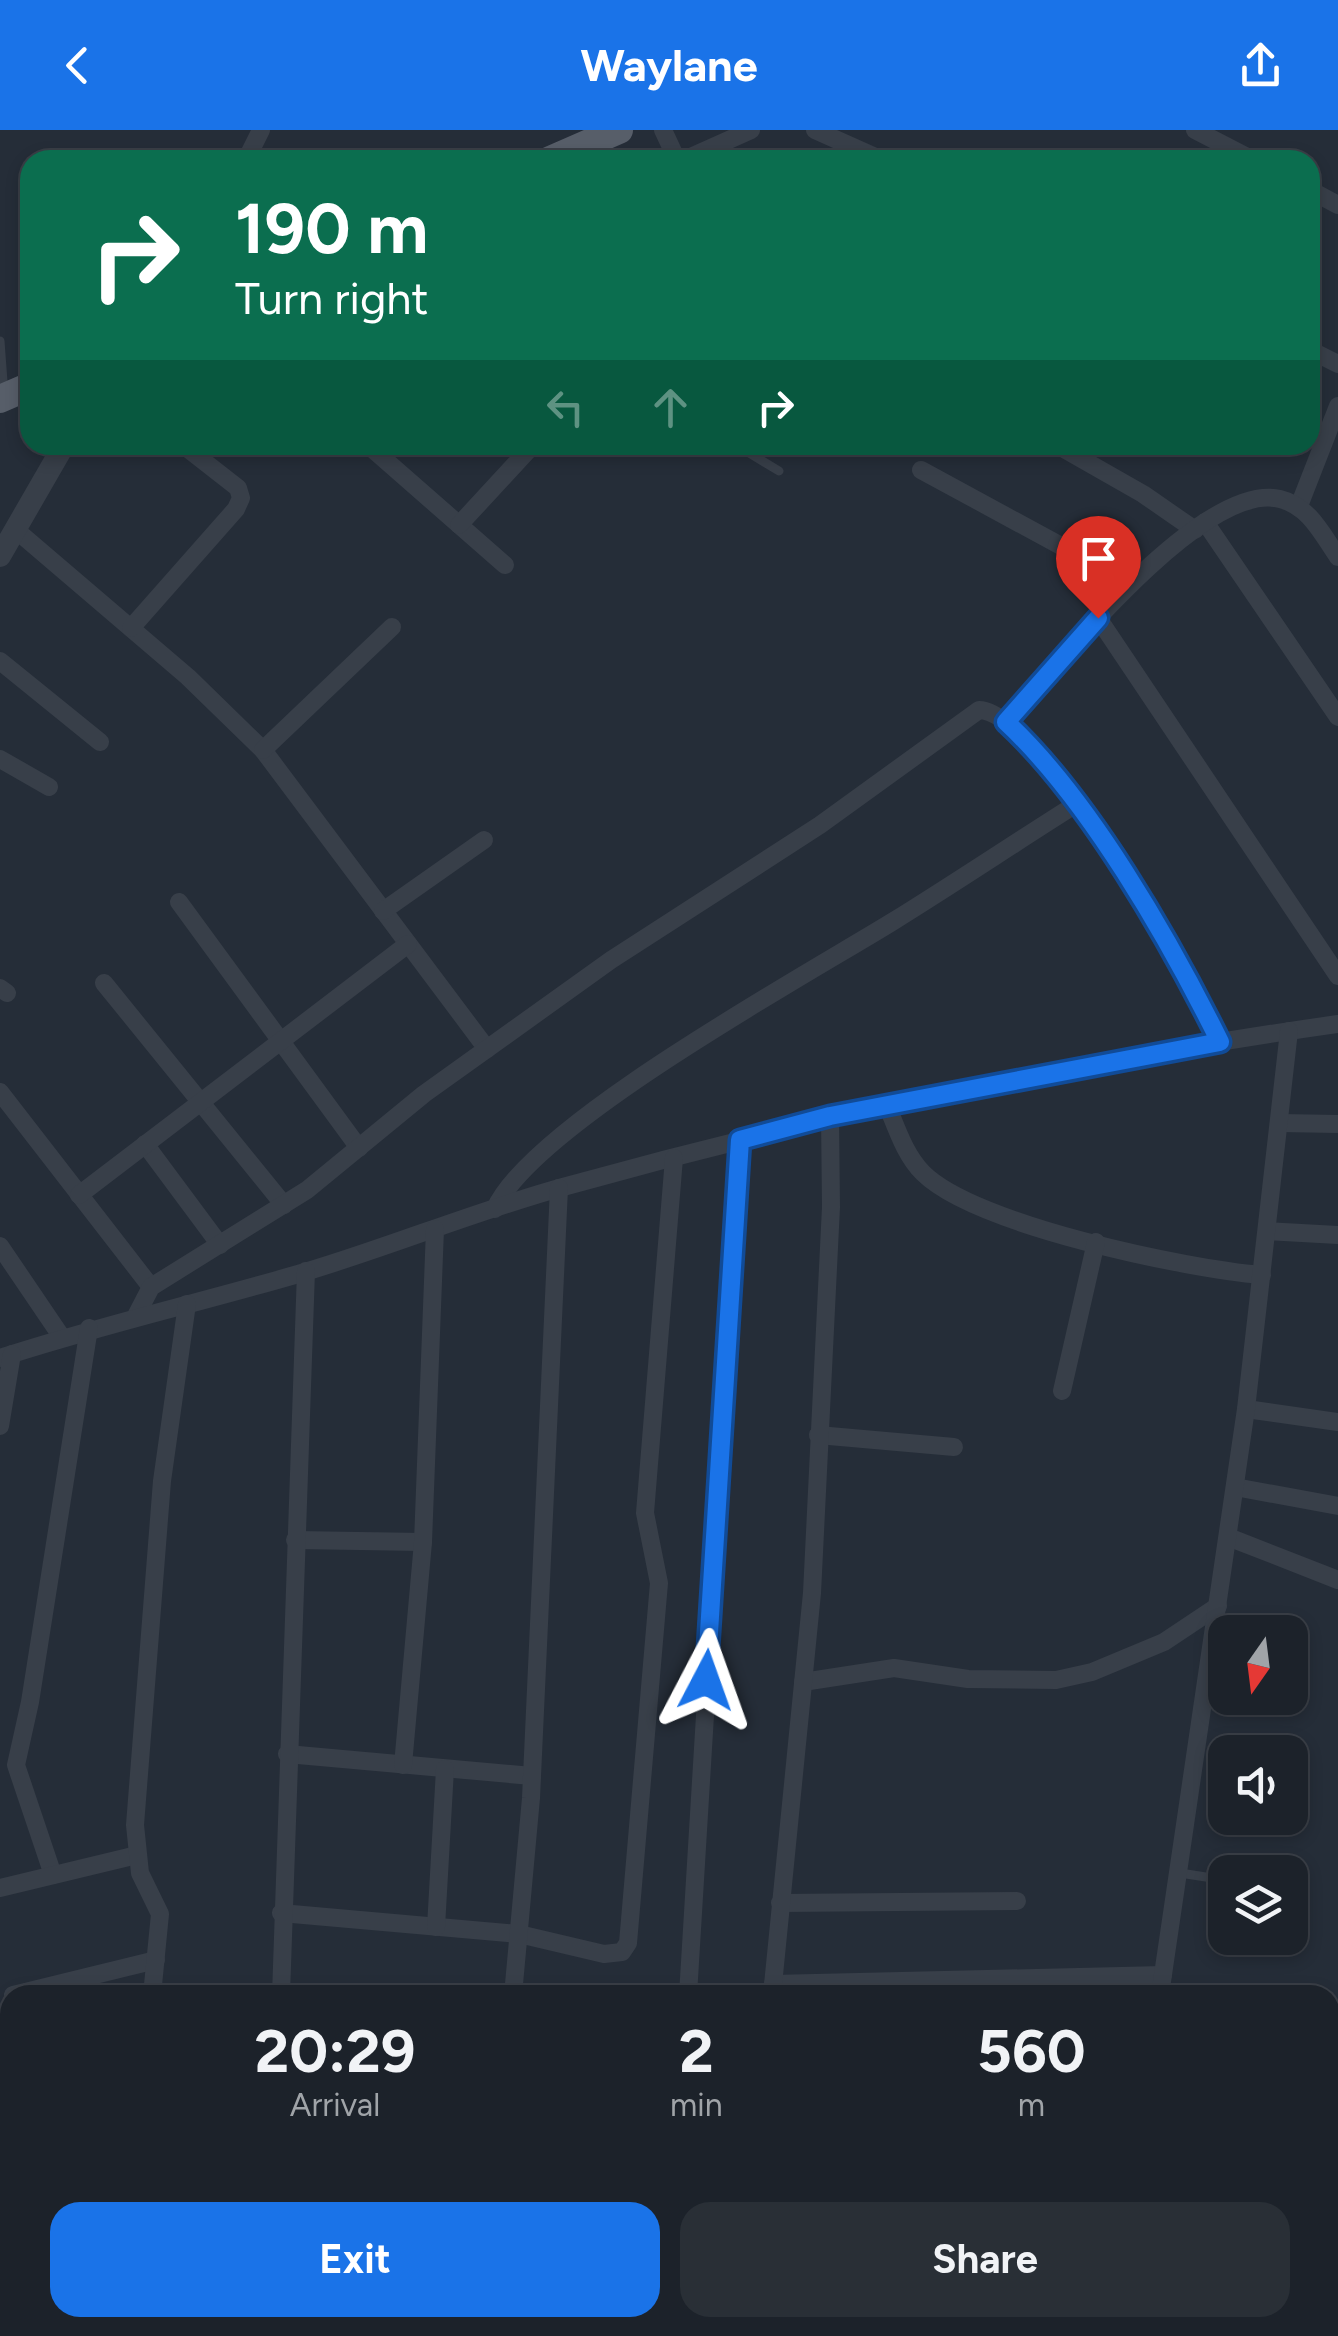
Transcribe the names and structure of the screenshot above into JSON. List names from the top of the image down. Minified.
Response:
{"north":"bottom","page":{"header":"Waylane","turn":["190 m","Turn right"],"eta":["20:29","Arrival","2","min","560","m"],"buttons":["Exit","Share"]}}
